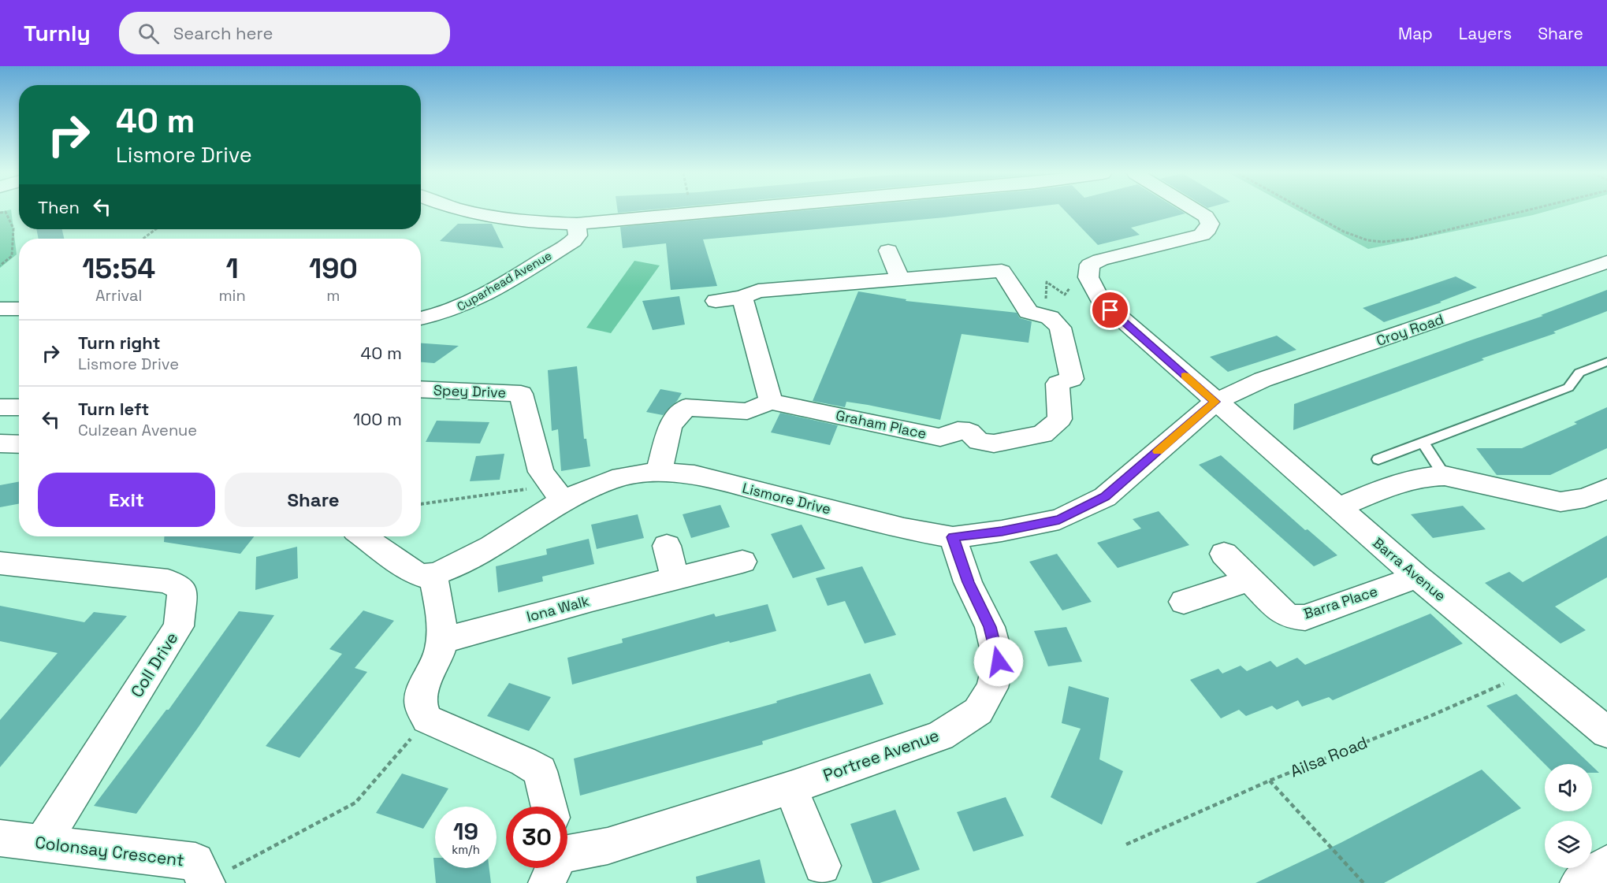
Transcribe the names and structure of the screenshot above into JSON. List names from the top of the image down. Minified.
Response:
{"streets":{"street":["Cuparhead Avenue","Croy Road","Spey Drive","Graham Place","Lismore Drive","Barra Avenue","Barra Place","Iona Walk","Coll Drive","Portree Avenue","Colonsay Crescent"],"path":["Ailsa Road"]},"crossings":[["Croy Road","Lismore Drive"],["Croy Road","Barra Avenue"],["Spey Drive","Lismore Drive"],["Lismore Drive","Barra Avenue"],["Lismore Drive","Portree Avenue"],["Barra Avenue","Barra Place"],["Barra Avenue","Ailsa Road"],["Coll Drive","Colonsay Crescent"]],"page":{"header":"Turnly","search":"Search here","nav":["Map","Layers","Share"],"turn":["40 m","Lismore Drive"],"then":"Then","eta":["15:54","Arrival","1","min","190","m"],"list":[{"name":"Turn right","note":"Lismore Drive","value":"40 m"},{"name":"Turn left","note":"Culzean Avenue","value":"100 m"}],"buttons":["Exit","Share"],"speed":"19 km/h","limit":"30"}}
